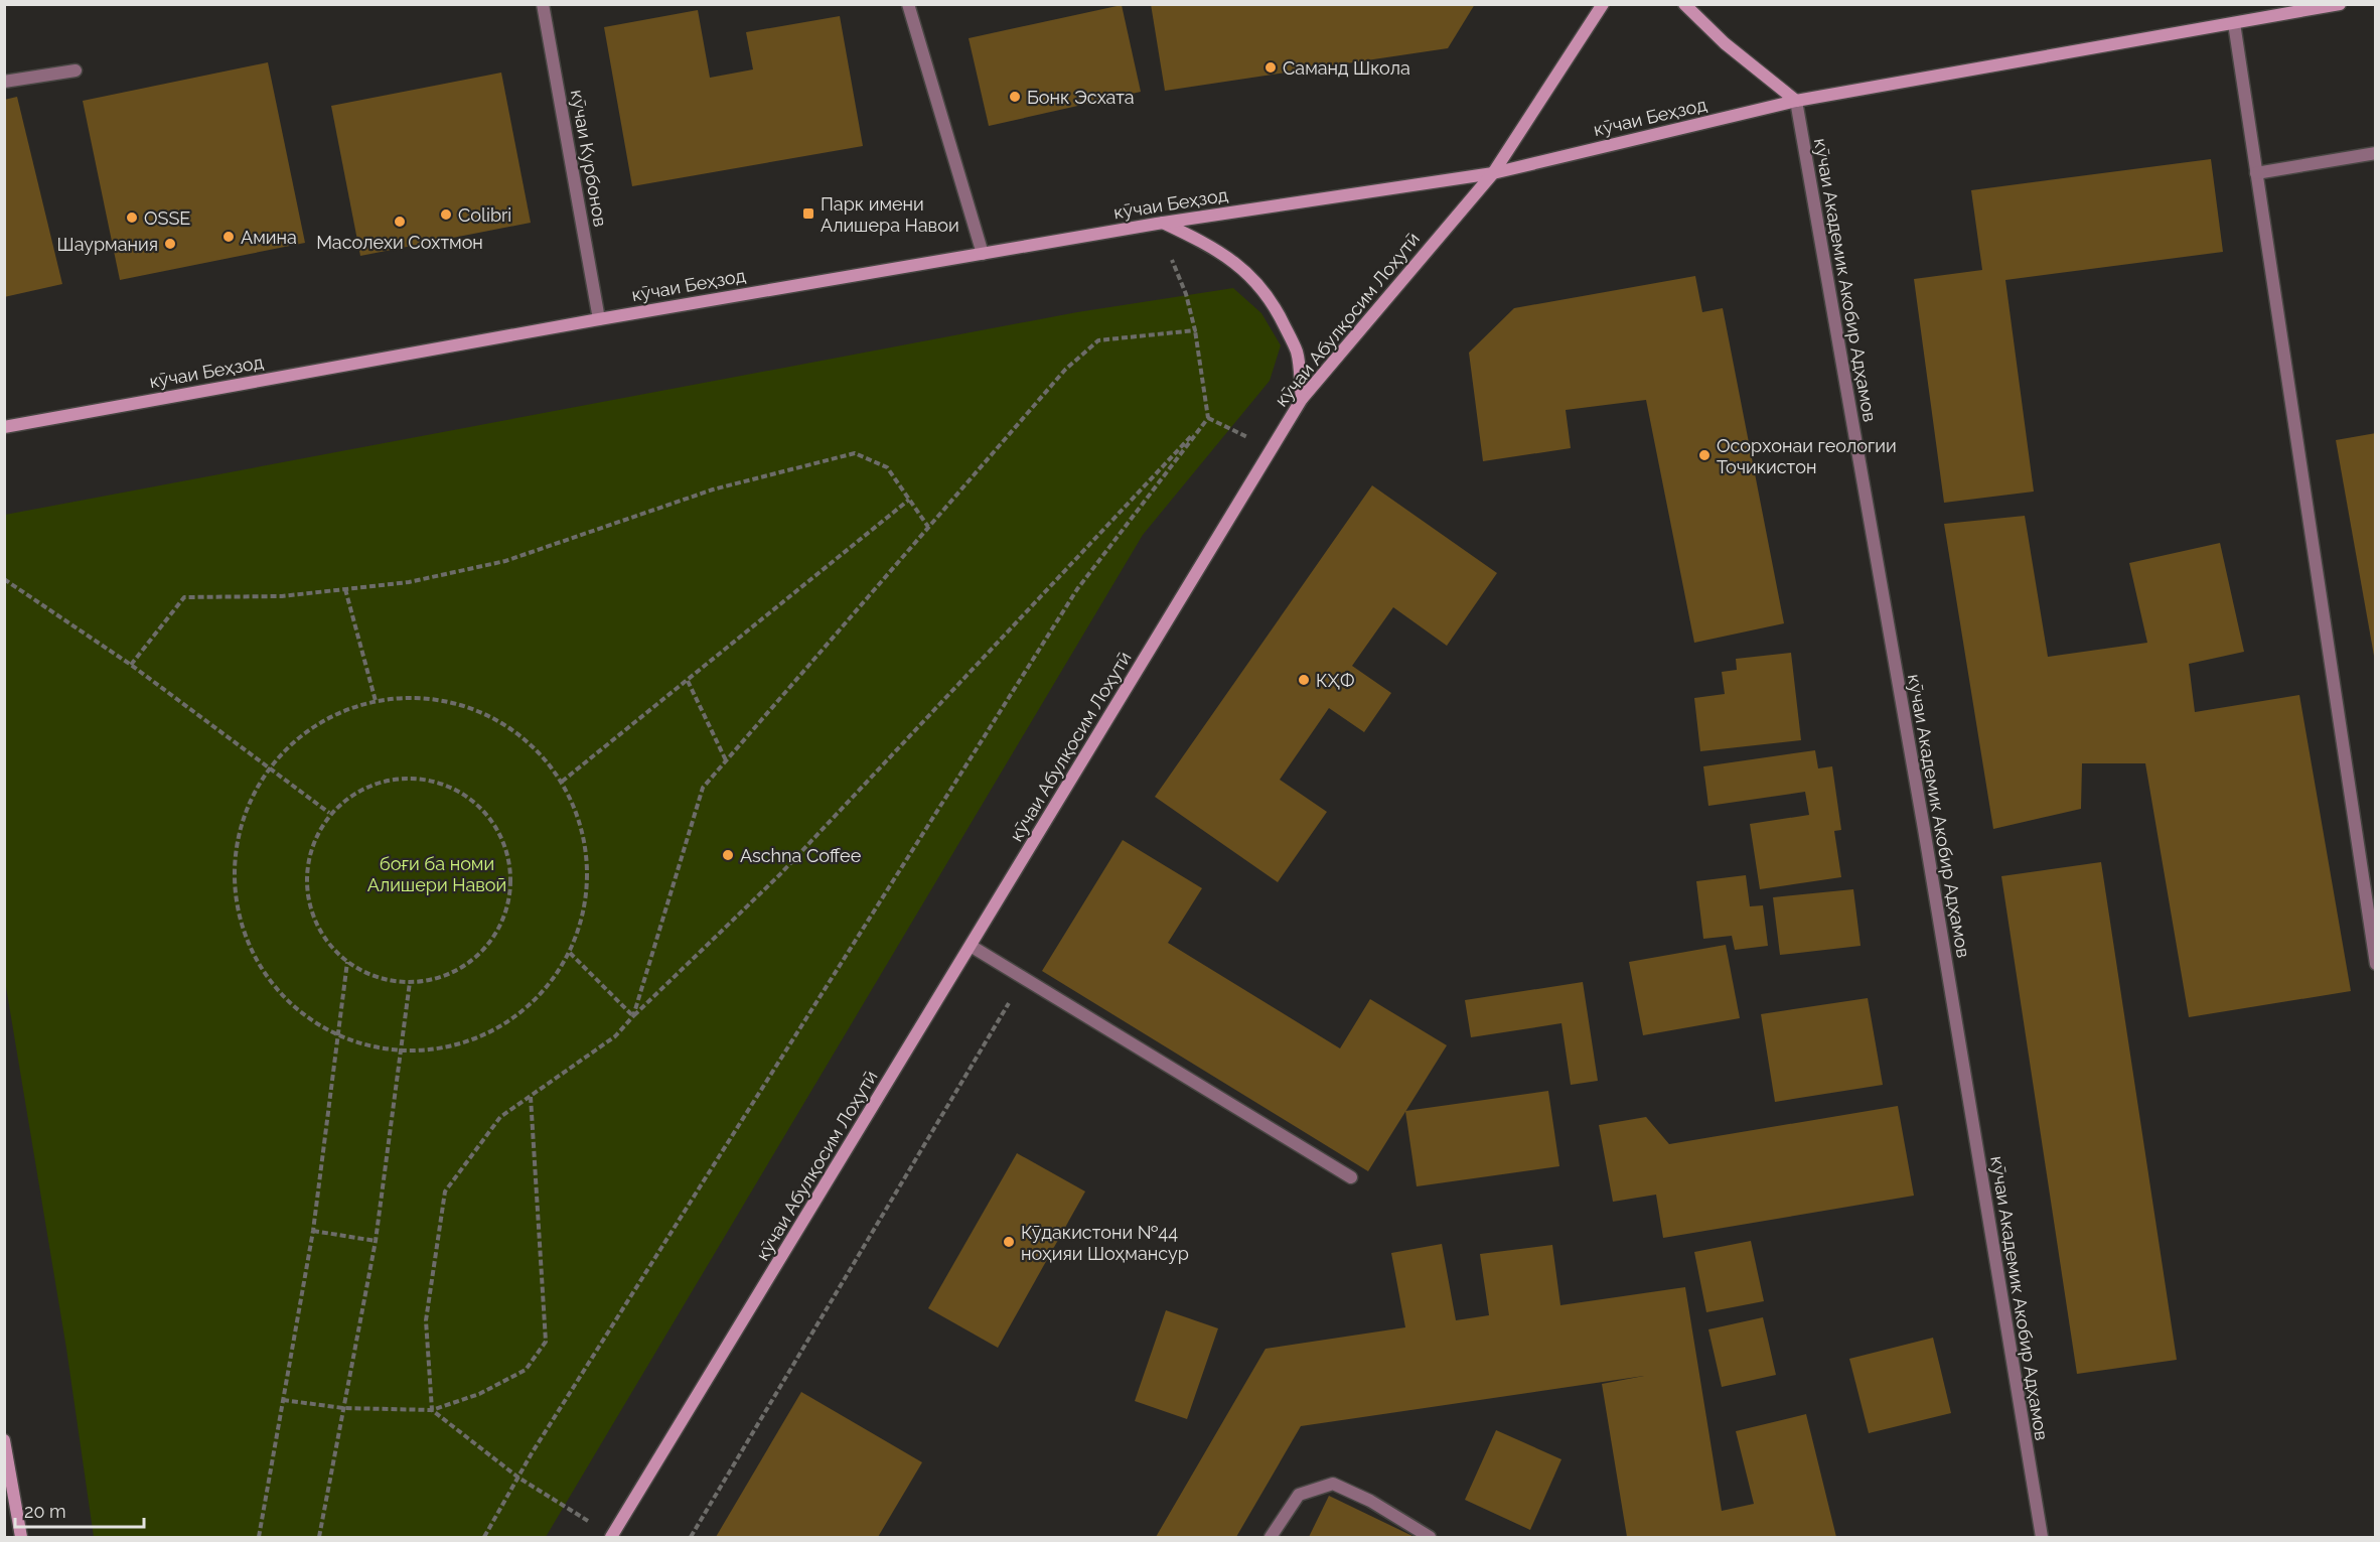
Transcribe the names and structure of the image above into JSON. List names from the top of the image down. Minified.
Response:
{"streets":{"street":["кӯчаи Беҳзод","кӯчаи Курбонов","кӯчаи Академик Акобир Адҳамов","кӯчаи Абулқосим Лоҳутӣ"]},"crossings":[["кӯчаи Беҳзод","кӯчаи Курбонов"],["кӯчаи Беҳзод","кӯчаи Академик Акобир Адҳамов"],["кӯчаи Беҳзод","кӯчаи Абулқосим Лоҳутӣ"]],"parks":["боғи ба номи Алишери Навоӣ"],"places":{"other":["Саманд Школа","Бонк Эсхата","Colibri","OSSE","Масолехи Сохтмон","Амина","Шаурмания","Осорхонаи геологии Точикистон","КҲФ","Aschna Coffee","Кӯдакистони №44 ноҳияи Шоҳмансур"],"transit":["Парк имени Алишера Навои"]},"scale_bar":"20 m"}
